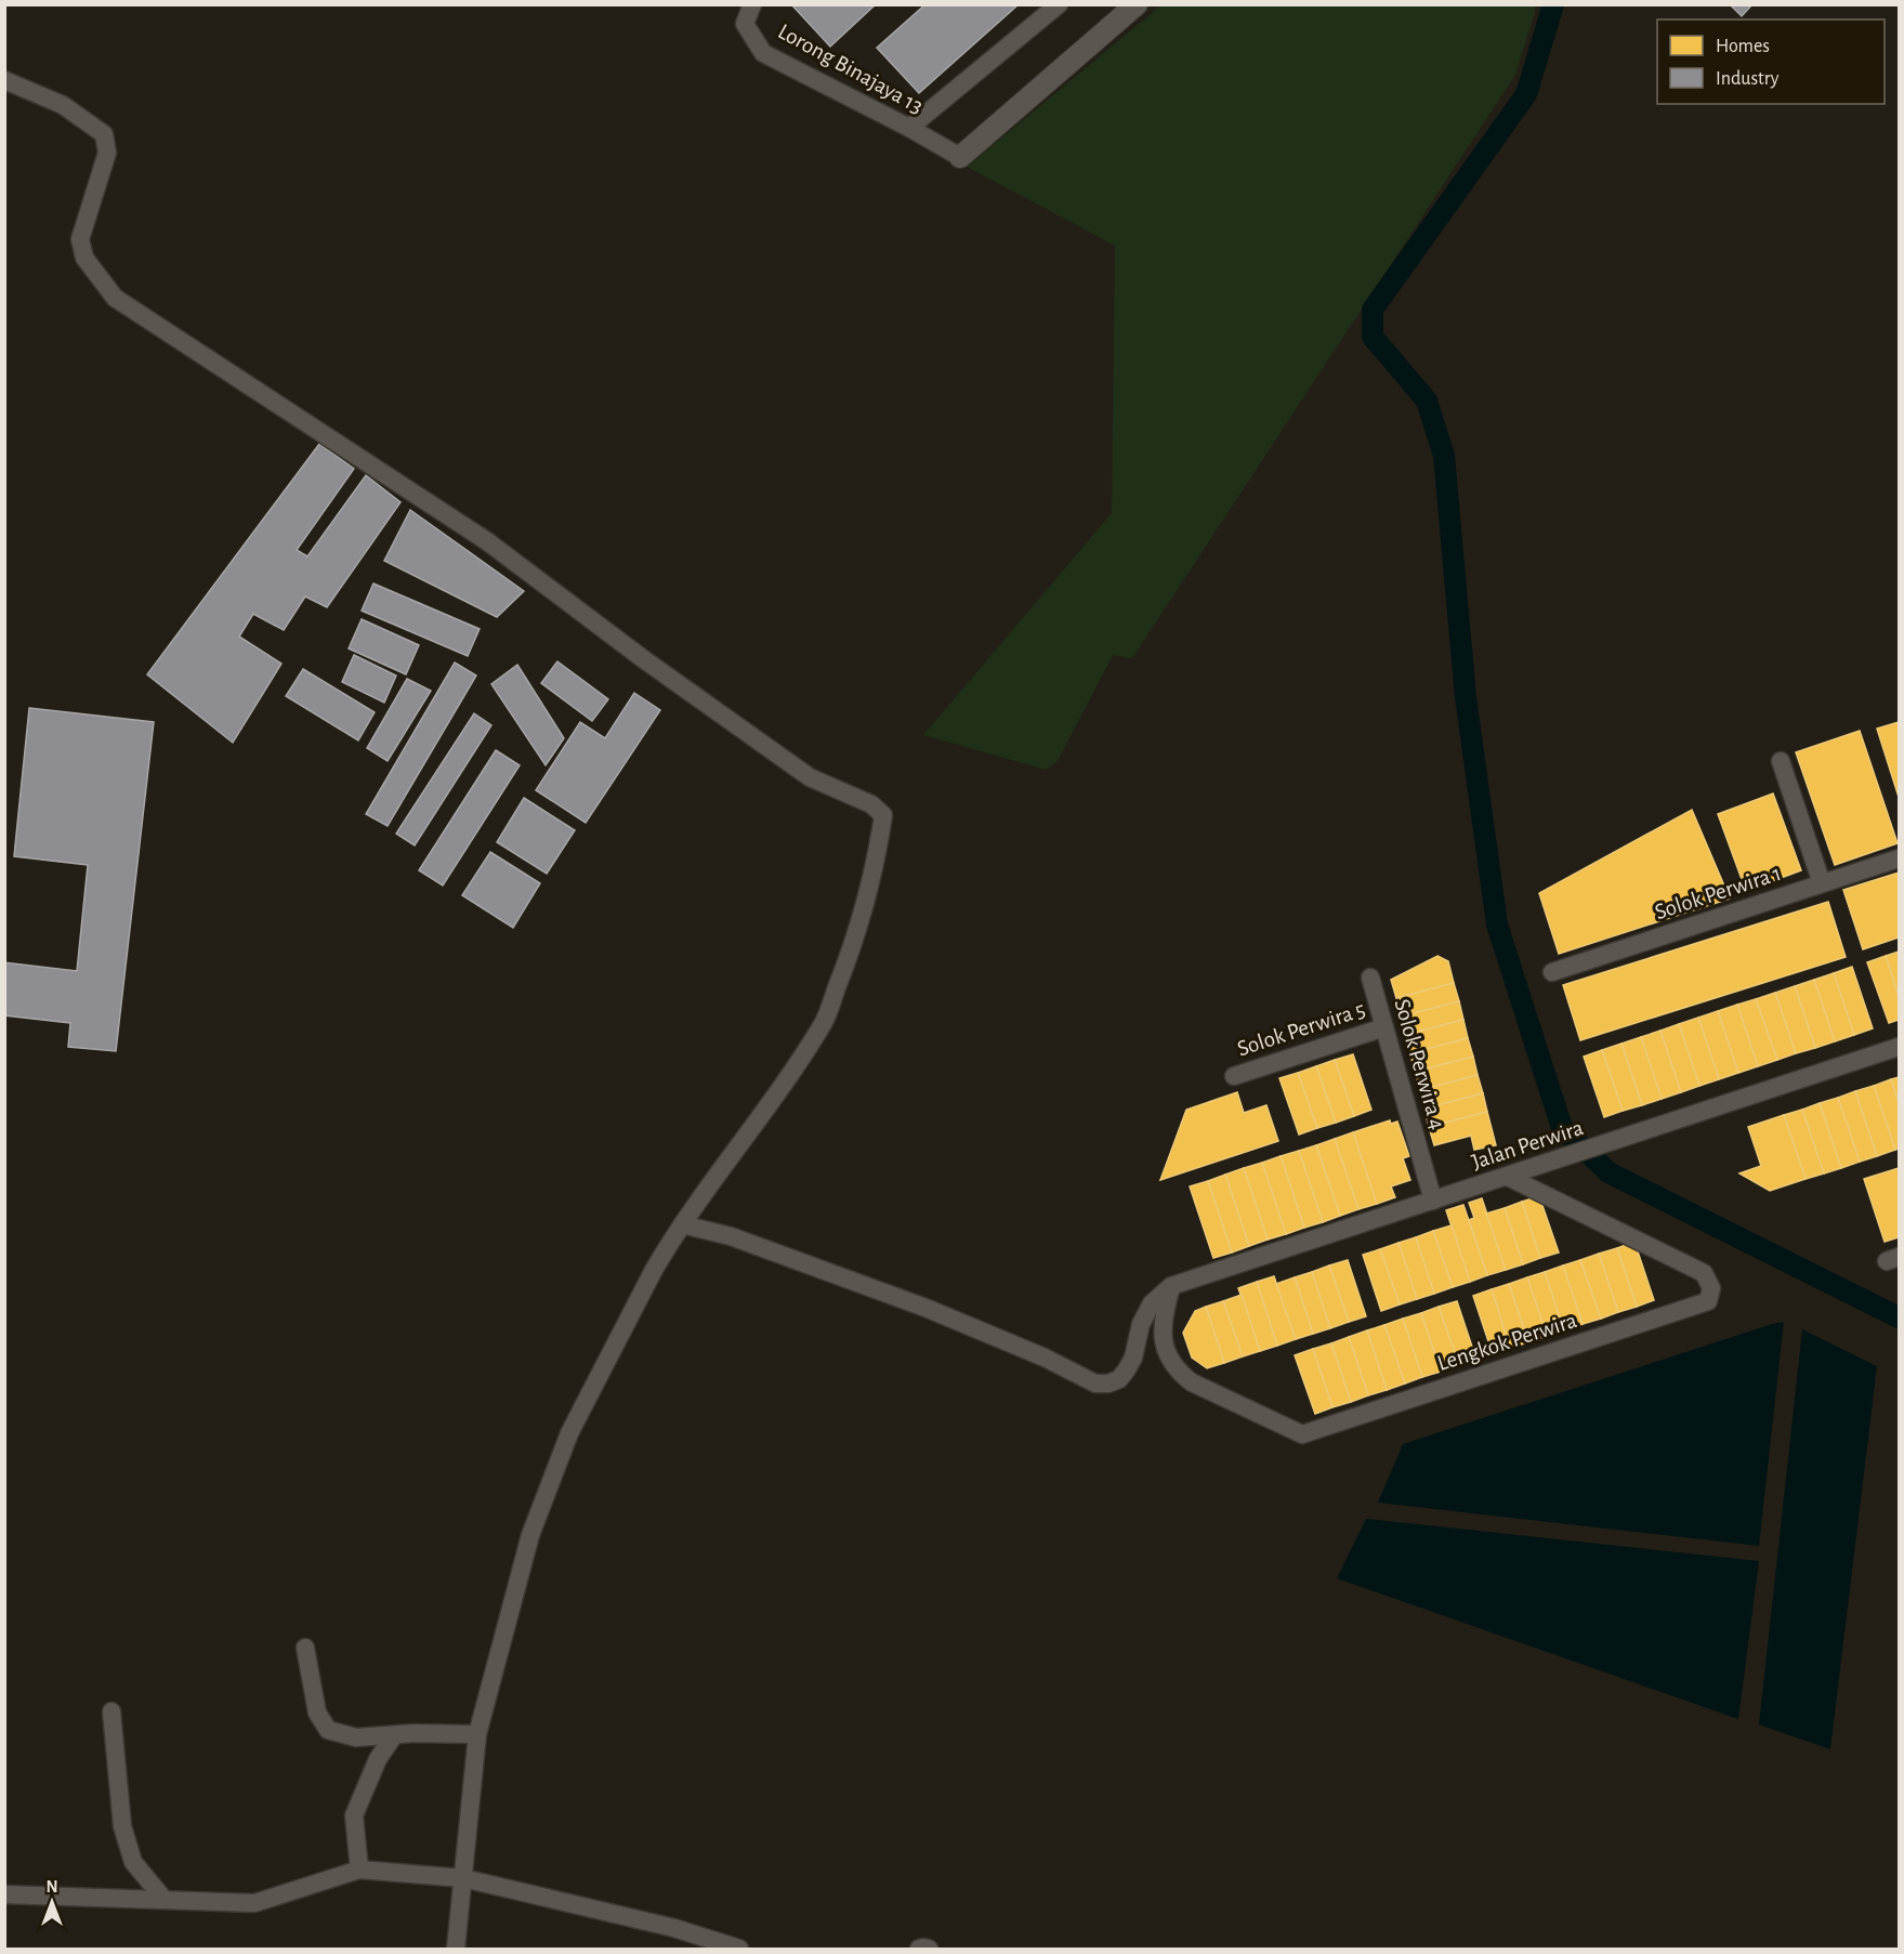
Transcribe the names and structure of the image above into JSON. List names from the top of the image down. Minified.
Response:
{"streets":{"street":["Lorong Binajaya 13","Solok Perwira 1","Solok Perwira 5","Solok Perwira 4","Jalan Perwira","Lengkok Perwira"]},"crossings":[["Solok Perwira 5","Solok Perwira 4"],["Solok Perwira 4","Jalan Perwira"],["Jalan Perwira","Lengkok Perwira"]],"legend":["Homes","Industry"],"north":"top"}
